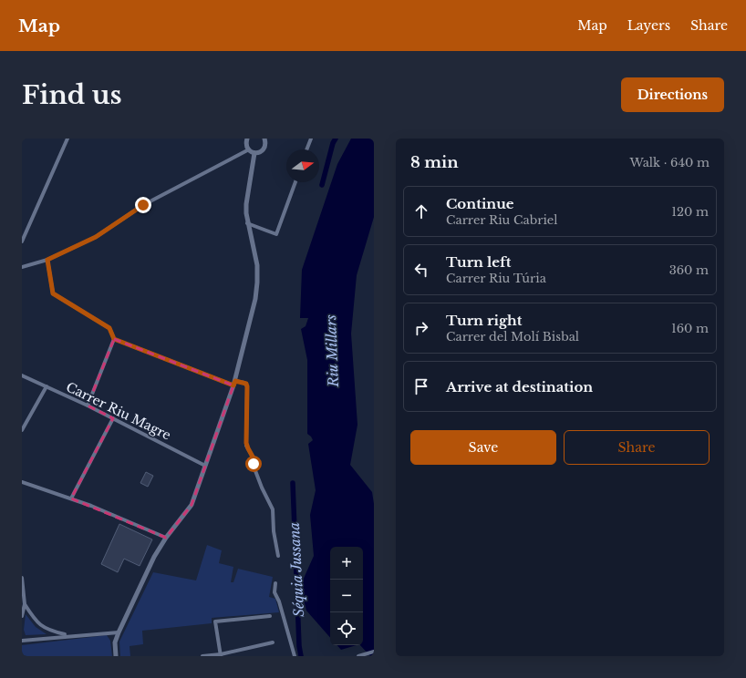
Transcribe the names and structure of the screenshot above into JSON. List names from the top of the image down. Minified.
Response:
{"streets":{"street":["Carrer Riu Magre"]},"water":["Riu Millars","Séquia Jussana"],"north":"right","page":{"header":"Map","nav":["Map","Layers","Share"],"buttons":["Directions",["Save","Share"]],"title":"Find us","heading":["8 min","Walk · 640 m"],"list":[["Continue","Carrer Riu Cabriel","120 m"],["Turn left","Carrer Riu Túria","360 m"],["Turn right","Carrer del Molí Bisbal","160 m"],"Arrive at destination"],"map_buttons":["+","−"]}}
